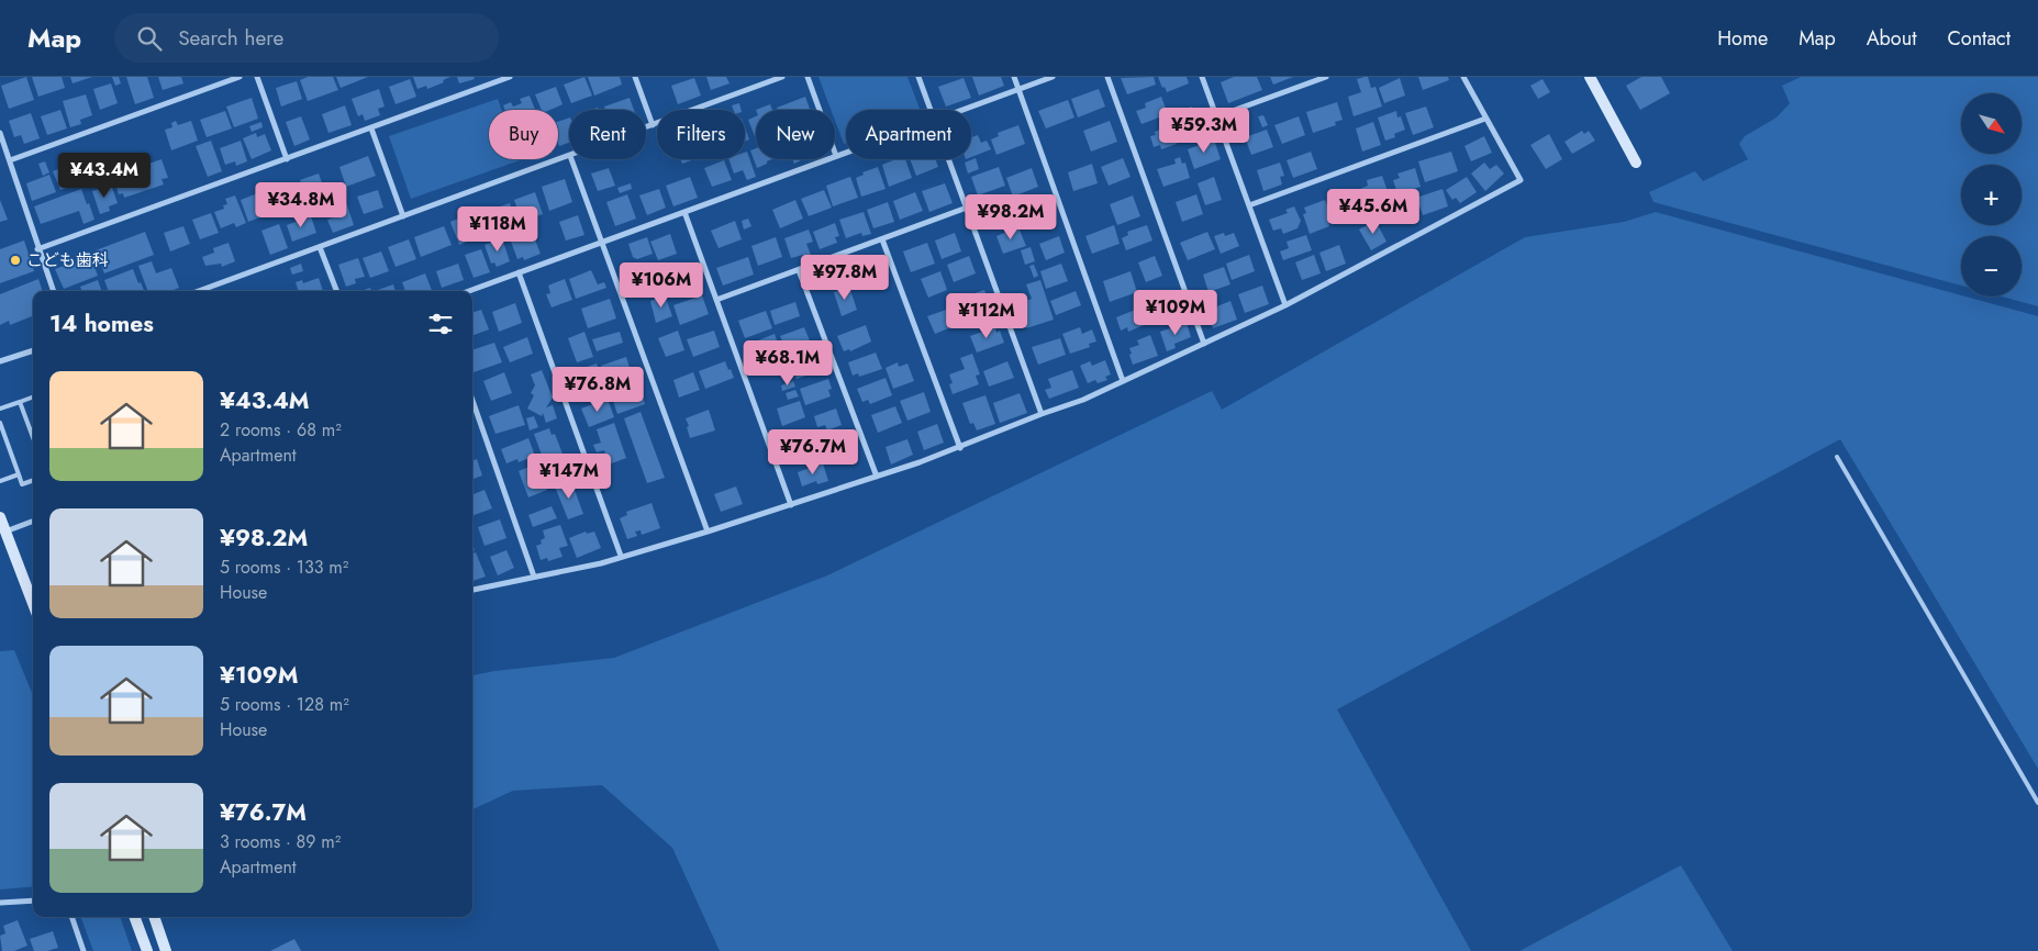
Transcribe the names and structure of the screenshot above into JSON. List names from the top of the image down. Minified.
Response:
{"places":["こども歯科"],"north":"bottom right","page":{"header":"Map","search":"Search here","nav":["Home","Map","About","Contact"],"map_buttons":["+","−"],"price":["¥59.3M","¥43.4M","¥34.8M","¥45.6M","¥98.2M","¥118M","¥97.8M","¥106M","¥109M","¥112M","¥68.1M","¥76.8M","¥76.7M","¥147M"],"chip":["Buy","Rent","Filters","New","Apartment"],"heading":"14 homes","list":[{"name":"¥43.4M","note":"2 rooms · 68 m² · Apartment"},{"name":"¥98.2M","note":"5 rooms · 133 m² · House"},{"name":"¥109M","note":"5 rooms · 128 m² · House"},{"name":"¥76.7M","note":"3 rooms · 89 m² · Apartment"}]}}
